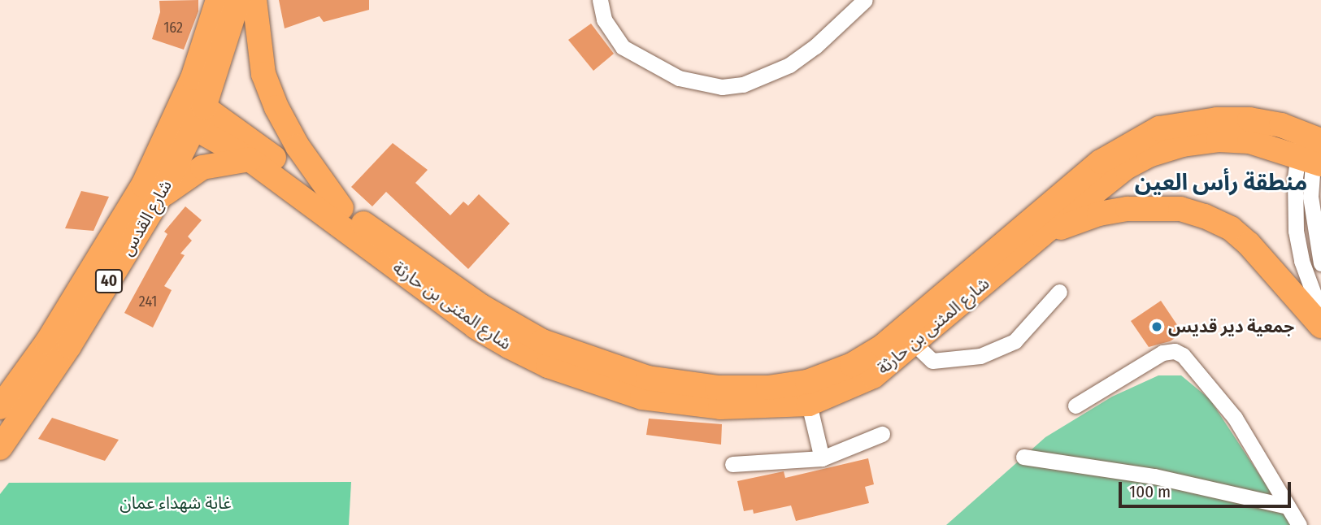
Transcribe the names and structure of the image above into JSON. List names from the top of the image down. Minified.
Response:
{"streets":{"highway":["شارع القدس","40","شارع المثنى بن حارثة"]},"crossings":[["شارع القدس","شارع المثنى بن حارثة"]],"districts":["منطقة رأس العين"],"parks":["غابة شهداء عمان"],"places":["جمعية دير قديس"],"house_numbers":["162","241"],"scale_bar":"100 m"}
